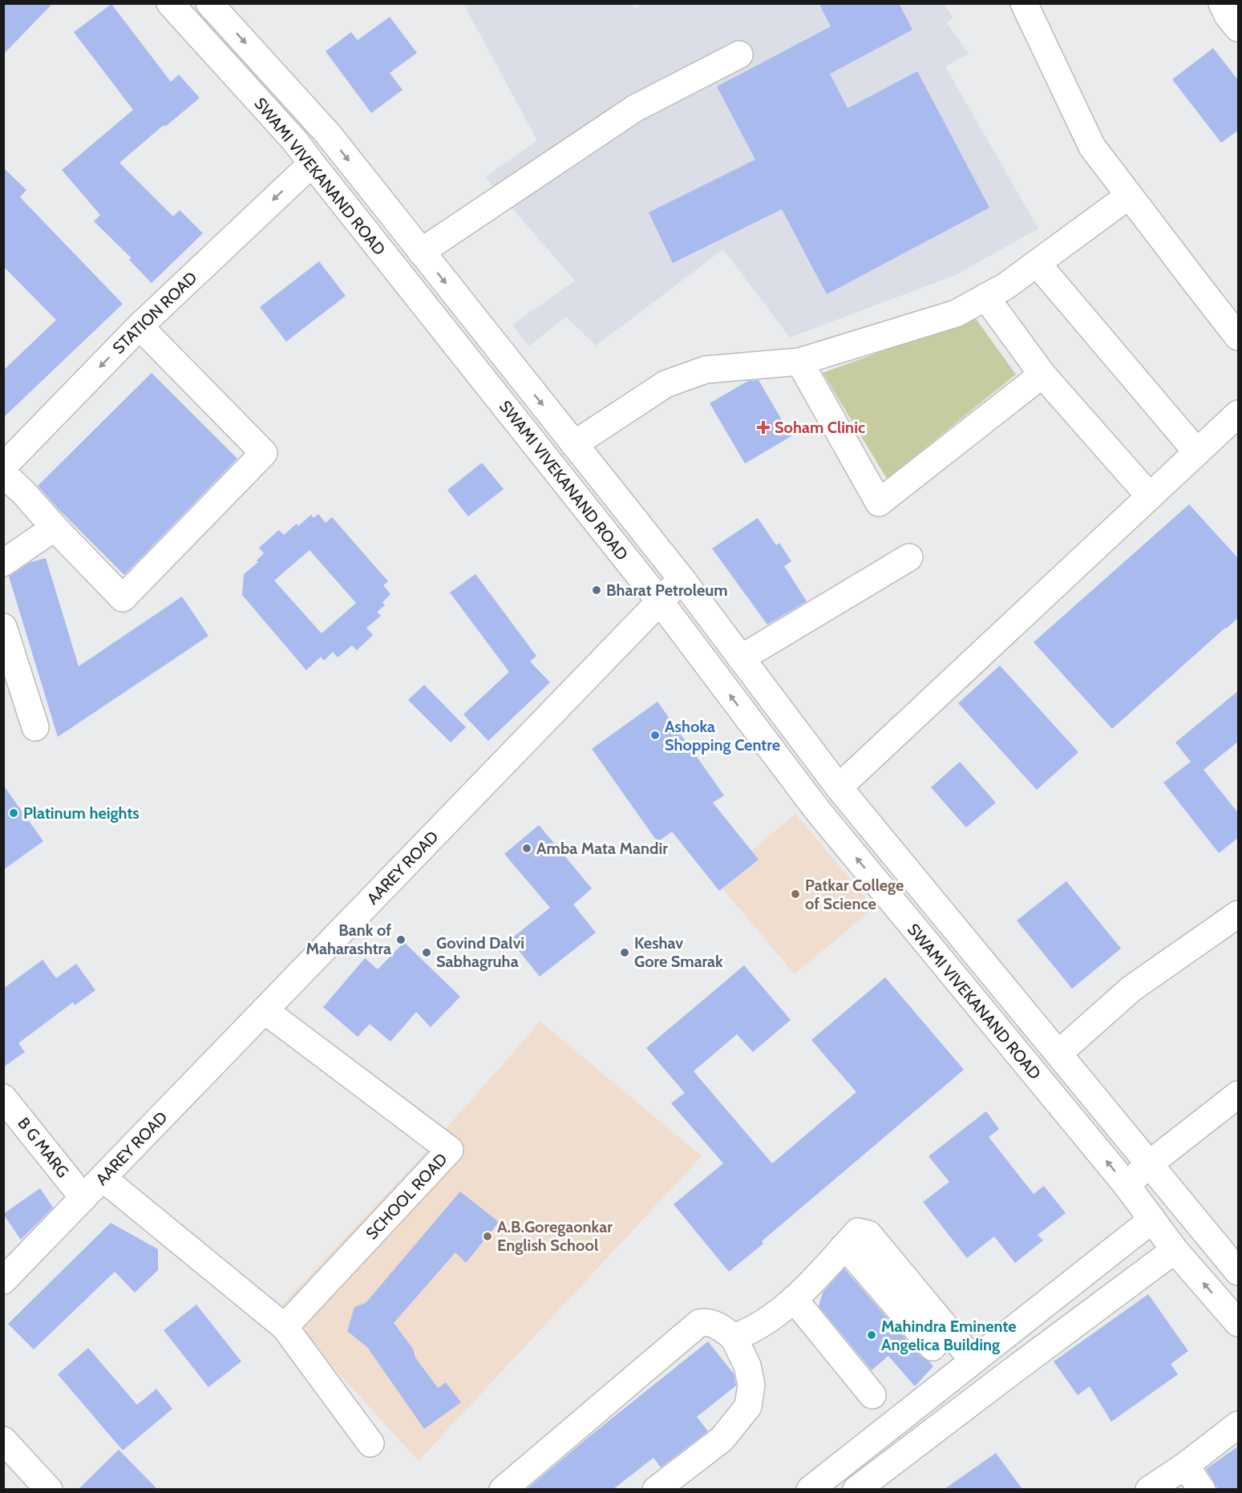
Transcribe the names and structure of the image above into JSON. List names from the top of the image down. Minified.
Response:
{"streets":{"street":["SWAMI VIVEKANAND ROAD","STATION ROAD","AAREY ROAD","B G MARG","SCHOOL ROAD"]},"crossings":[["SWAMI VIVEKANAND ROAD","STATION ROAD"],["SWAMI VIVEKANAND ROAD","AAREY ROAD"],["AAREY ROAD","B G MARG"],["AAREY ROAD","SCHOOL ROAD"]],"one_way":["STATION ROAD"],"places":{"health":["Soham Clinic"],"other":["Bharat Petroleum","Ashoka Shopping Centre","Platinum heights","Amba Mata Mandir","Patkar College of Science","Bank of Maharashtra","Govind Dalvi Sabhagruha","Keshav Gore Smarak","A.B.Goregaonkar English School","Mahindra Eminente Angelica Building"]}}
